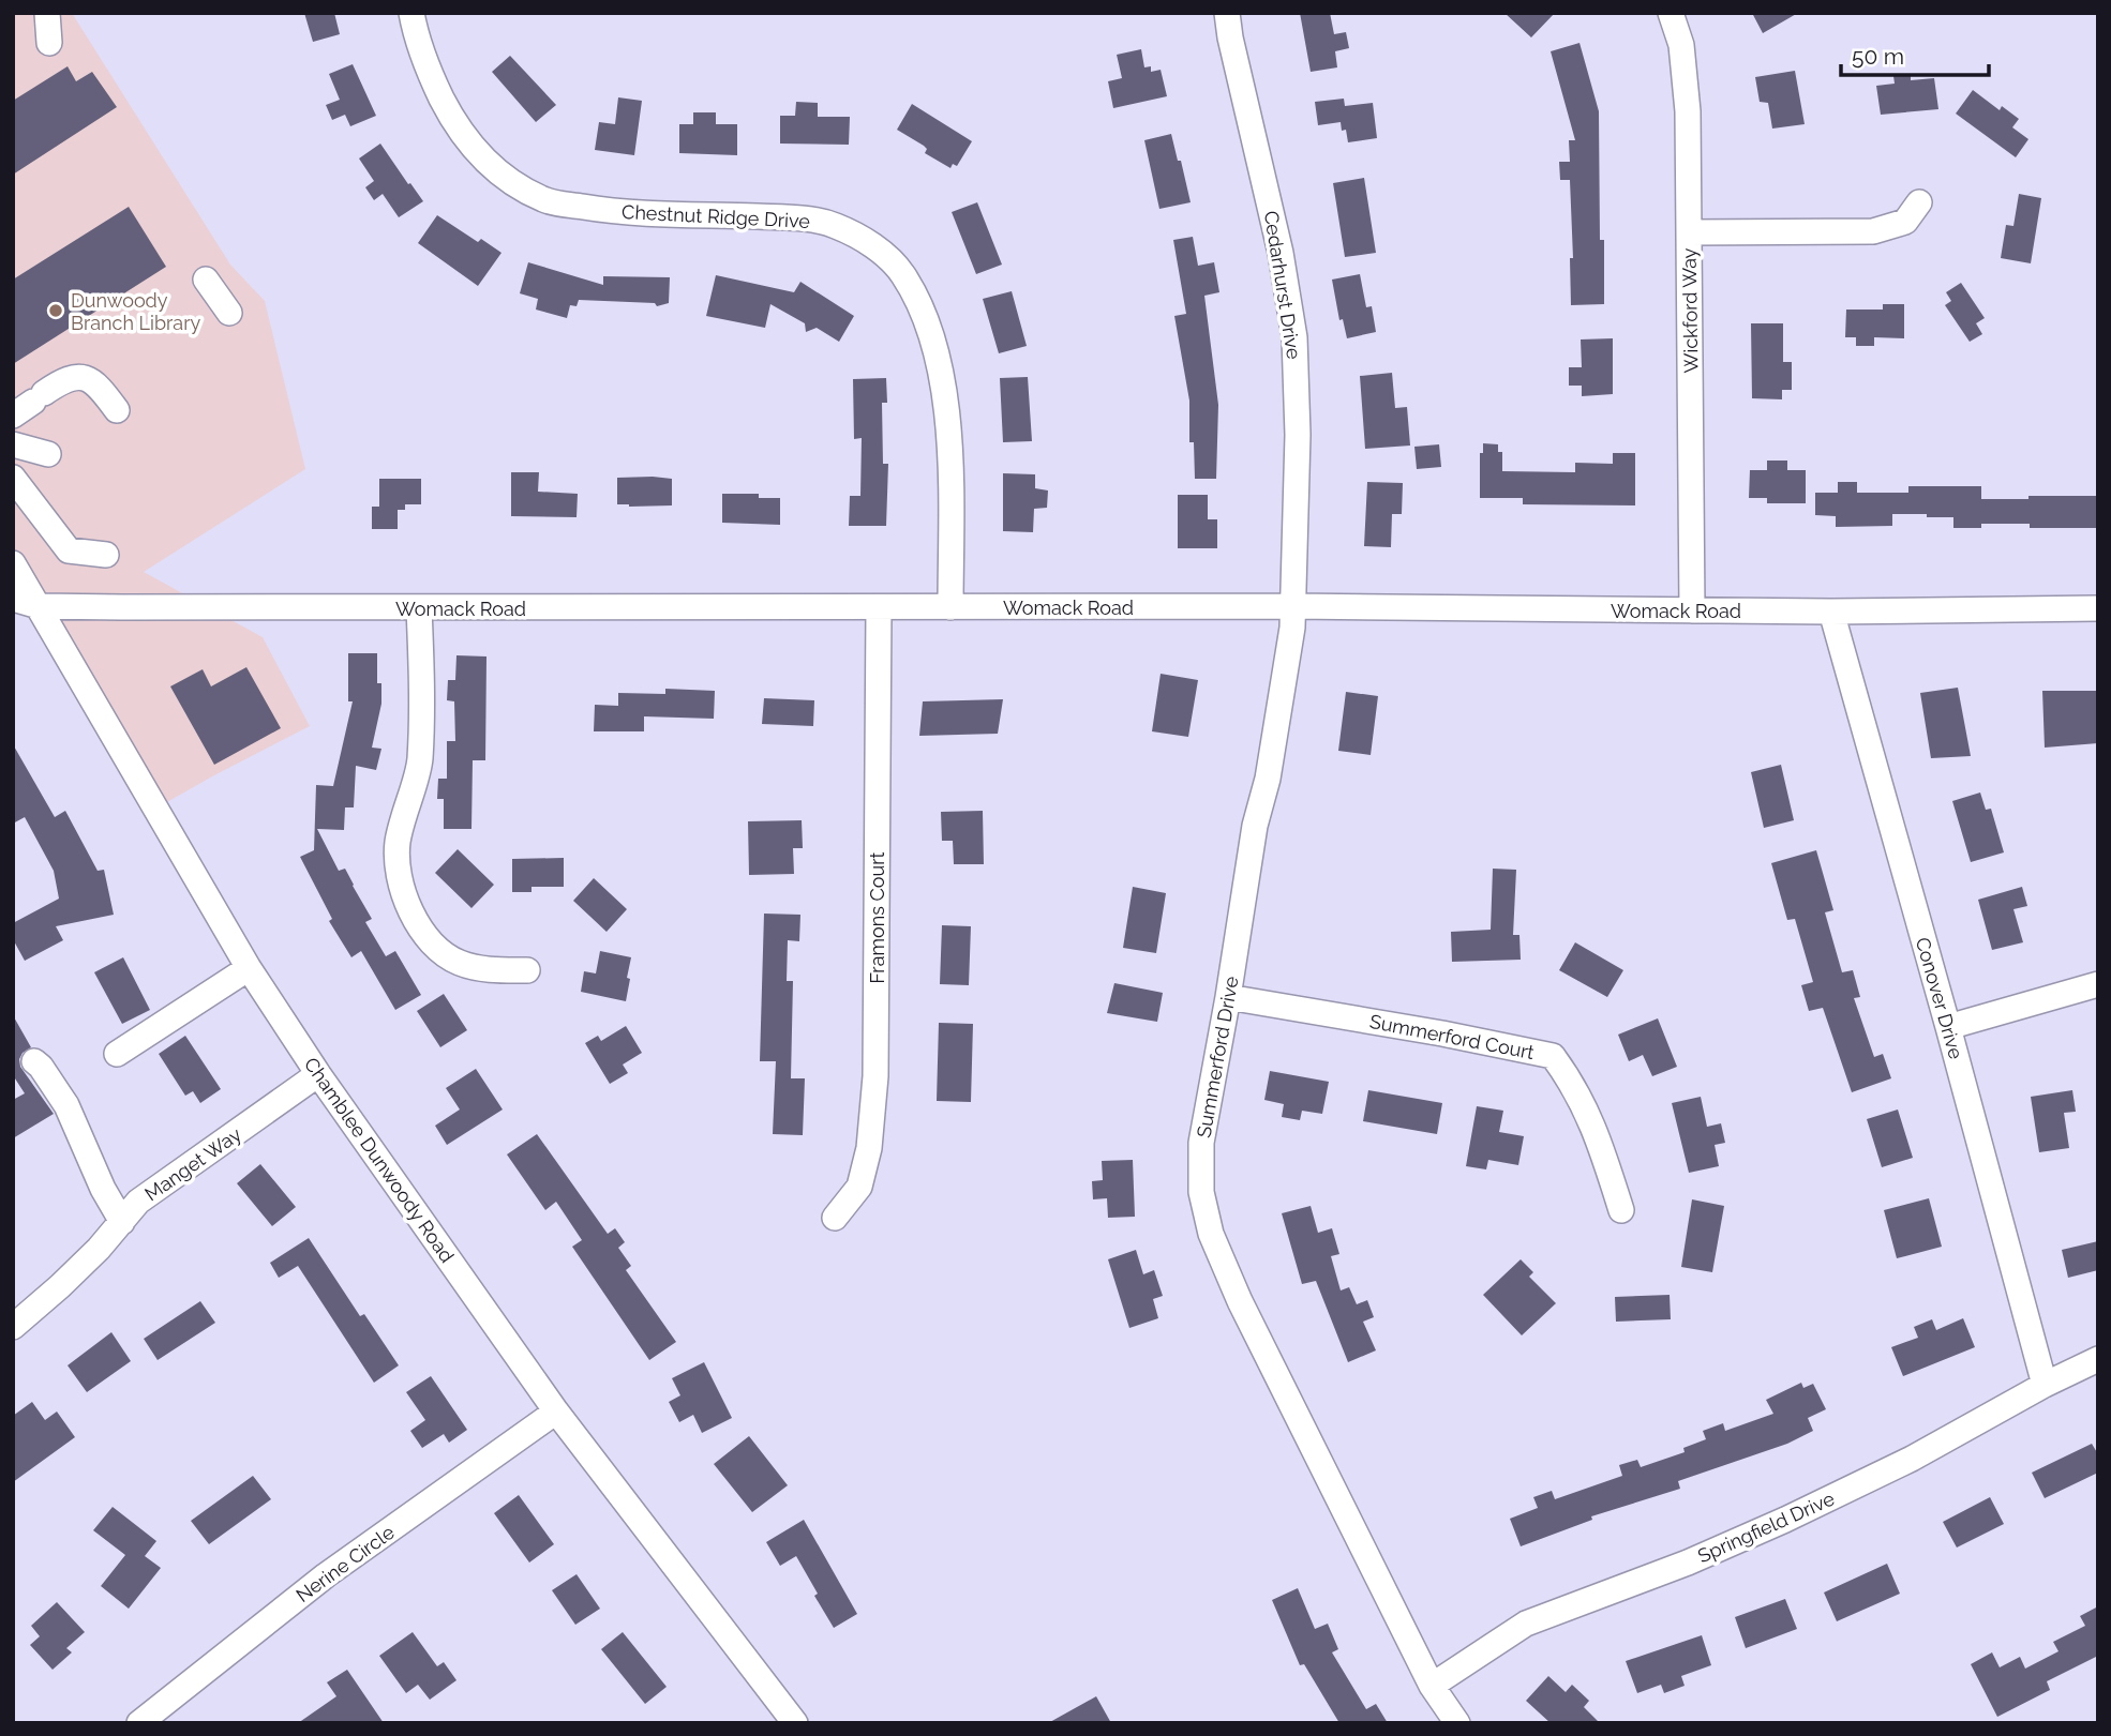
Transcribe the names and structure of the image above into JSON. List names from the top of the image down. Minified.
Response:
{"streets":{"street":["Chestnut Ridge Drive","Cedarhurst Drive","Wickford Way","Womack Road","Framons Court","Conover Drive","Summerford Court","Summerford Drive","Chamblee Dunwoody Road","Manget Way","Springfield Drive","Nerine Circle"]},"crossings":[["Chestnut Ridge Drive","Womack Road"],["Cedarhurst Drive","Womack Road"],["Cedarhurst Drive","Summerford Drive"],["Wickford Way","Womack Road"],["Womack Road","Framons Court"],["Womack Road","Conover Drive"],["Womack Road","Summerford Drive"],["Womack Road","Chamblee Dunwoody Road"],["Conover Drive","Springfield Drive"],["Summerford Court","Summerford Drive"],["Summerford Drive","Springfield Drive"],["Chamblee Dunwoody Road","Manget Way"],["Chamblee Dunwoody Road","Nerine Circle"]],"places":["Dunwoody Branch Library"],"scale_bar":"50 m"}
